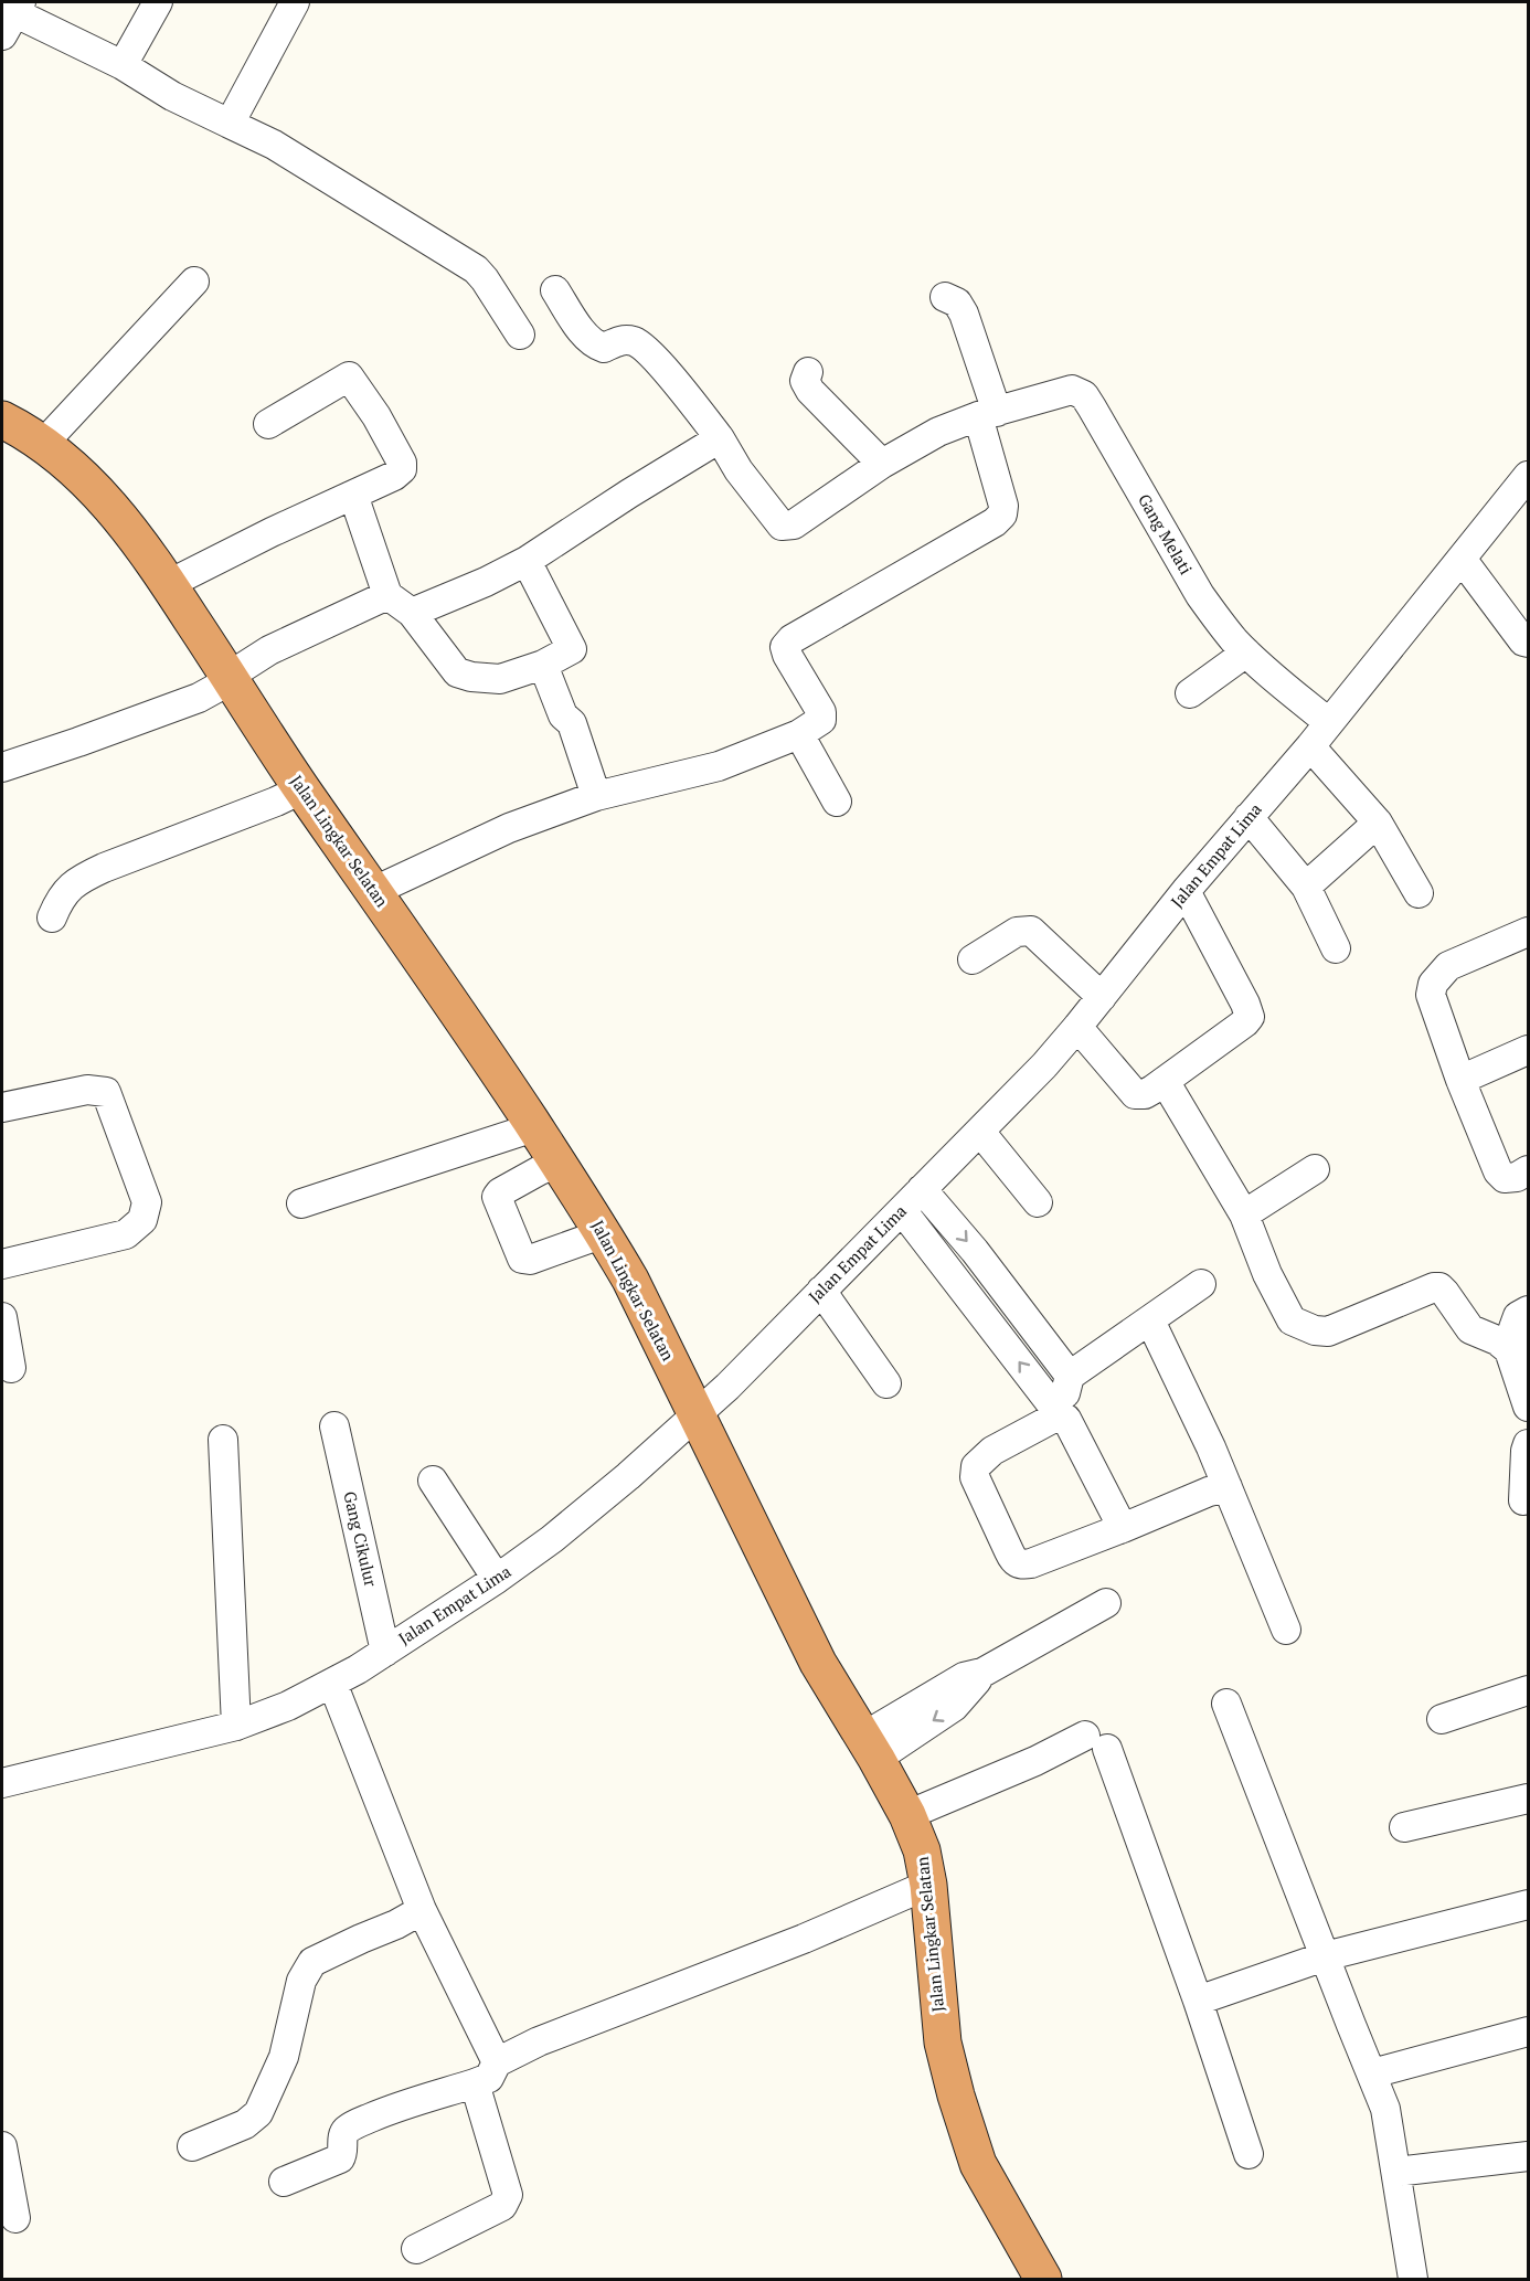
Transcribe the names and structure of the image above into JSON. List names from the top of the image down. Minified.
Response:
{"streets":{"highway":["Jalan Lingkar Selatan"],"street":["Gang Melati","Jalan Empat Lima","Gang Cikulur"]},"crossings":[["Gang Melati","Jalan Empat Lima"],["Jalan Lingkar Selatan","Jalan Empat Lima"],["Jalan Empat Lima","Gang Cikulur"]]}
